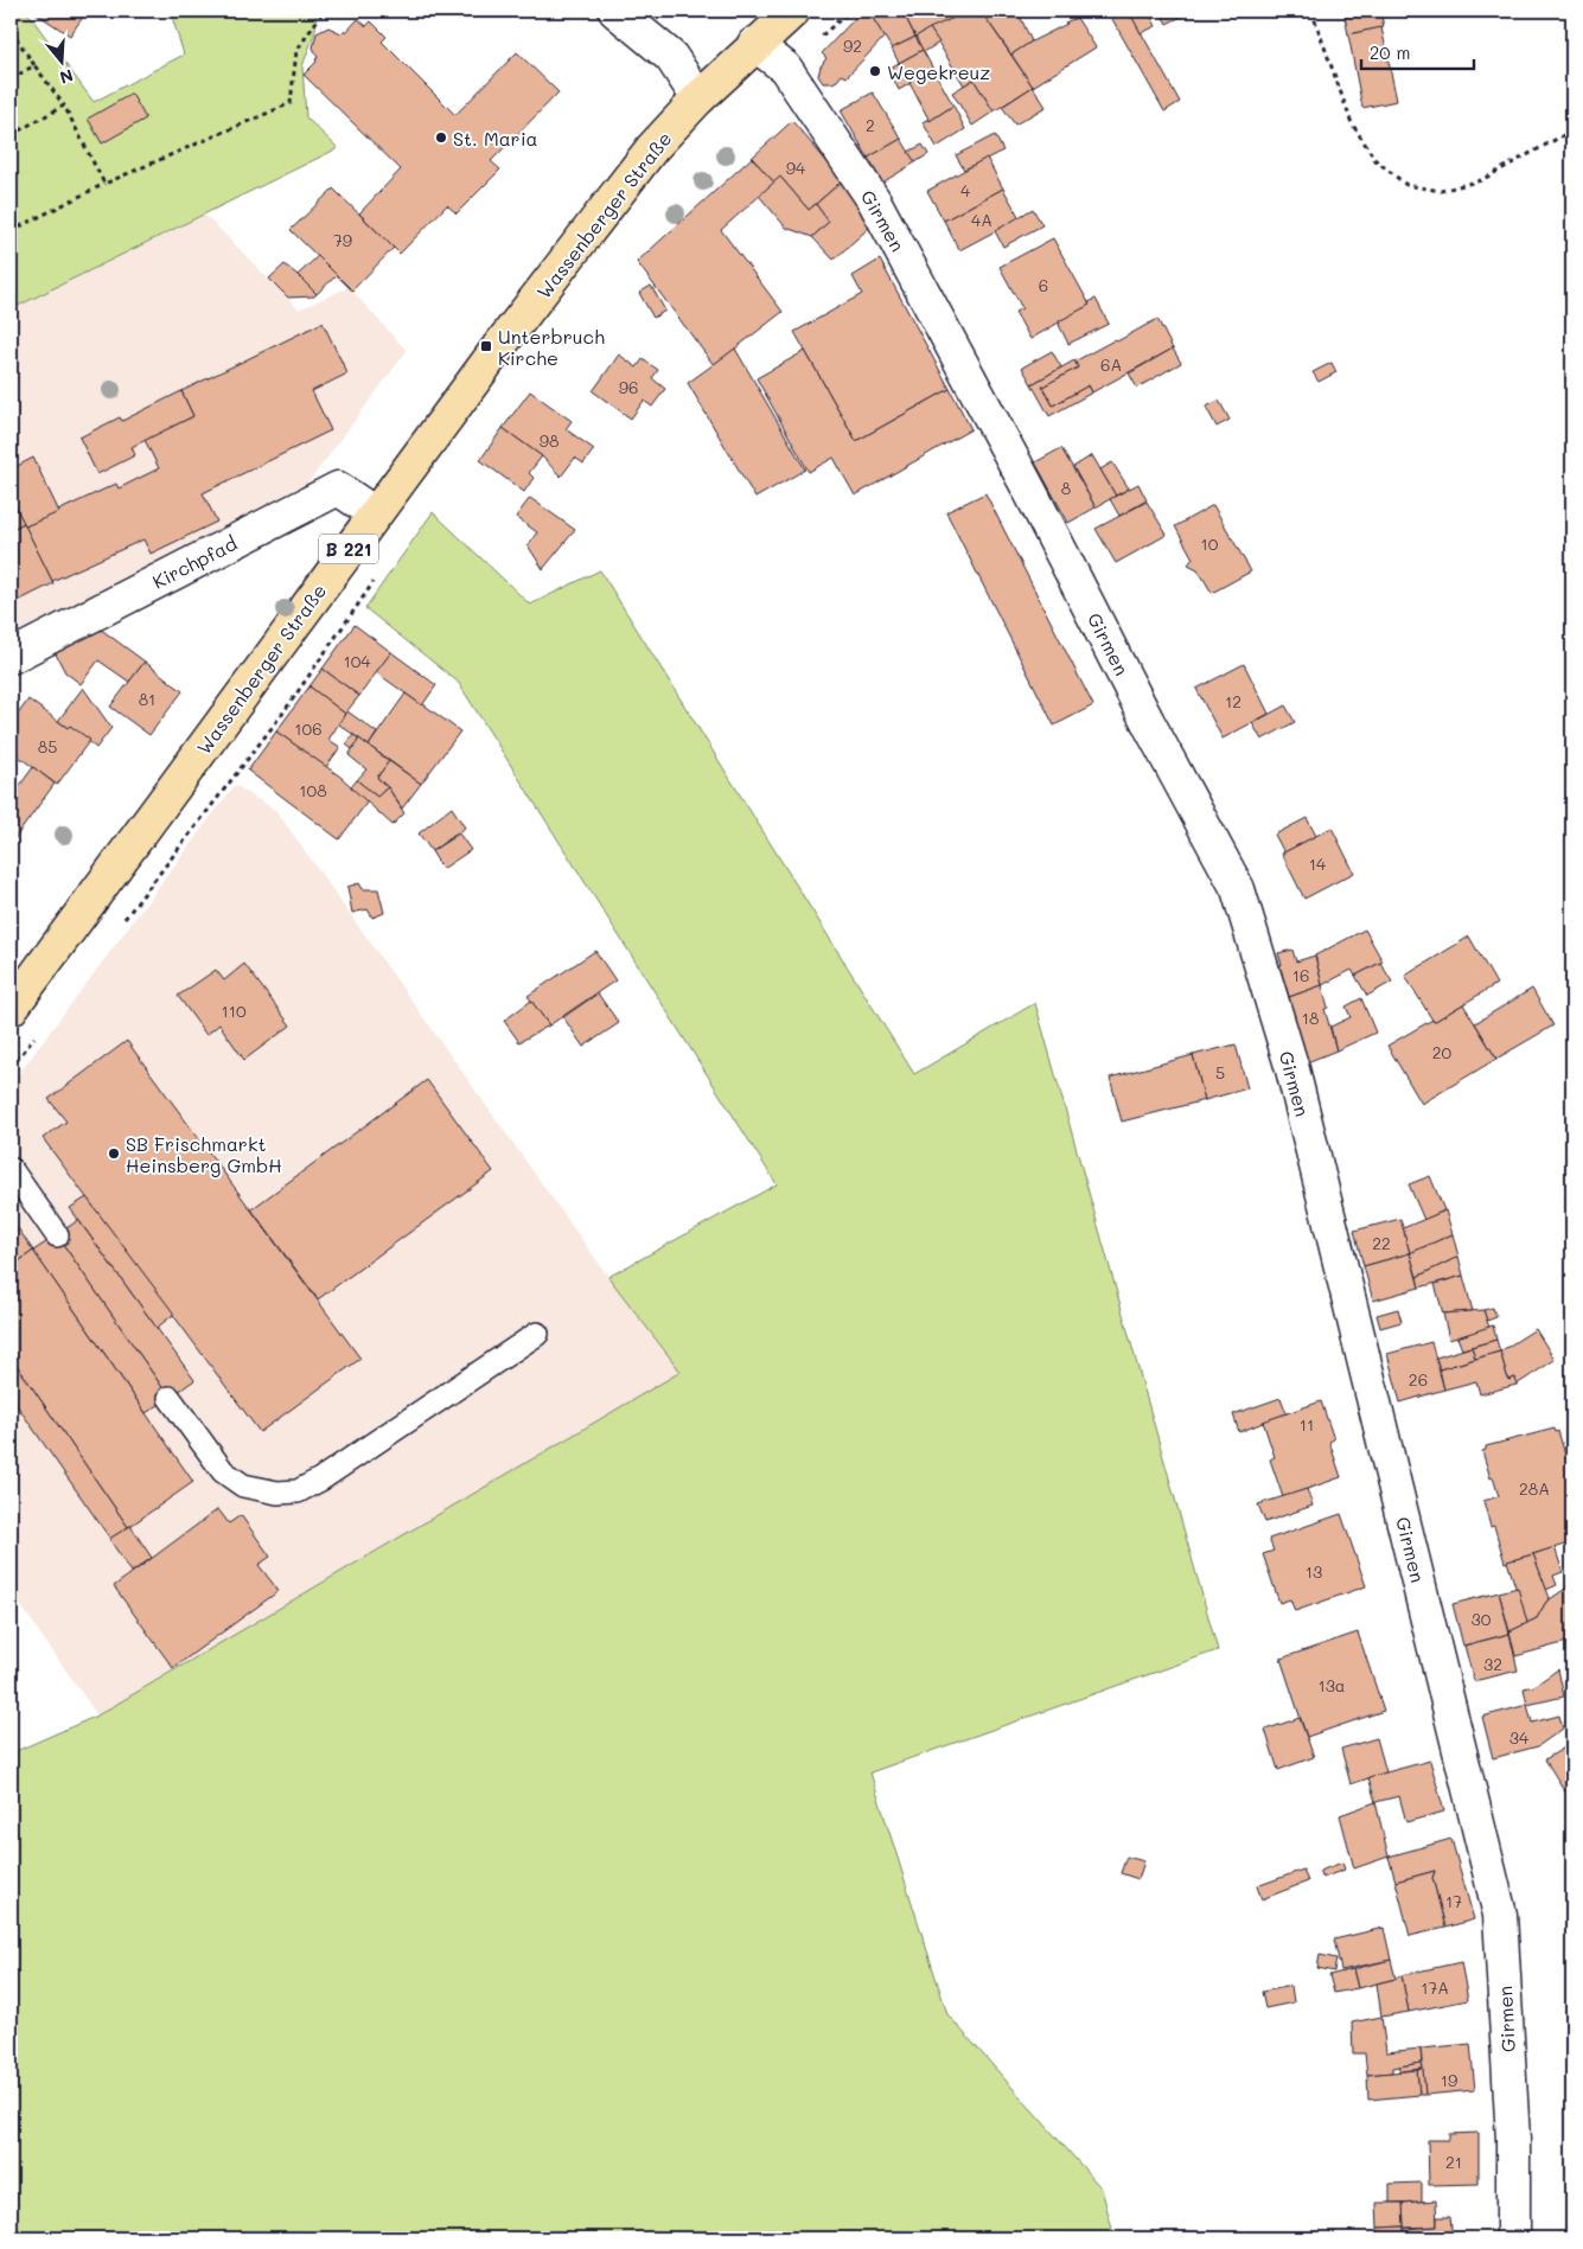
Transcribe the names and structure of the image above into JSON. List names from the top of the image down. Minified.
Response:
{"streets":{"main road":["Wassenberger Straße","B 221"],"street":["Girmen","Kirchpfad"]},"crossings":[["Wassenberger Straße","Girmen"],["Wassenberger Straße","Kirchpfad"]],"places":{"other":["Wegekreuz","St. Maria","SB Frischmarkt Heinsberg GmbH"],"transit":["Unterbruch Kirche"]},"house_numbers":["92","2","94","4","4A","79","6","6A","96","98","8","10","104","81","12","106","85","108","14","16","110","18","20","5","22","26","11","28A","13","30","32","13a","34","17","17A","19","21"],"scale_bar":"20 m","north":"bottom"}
